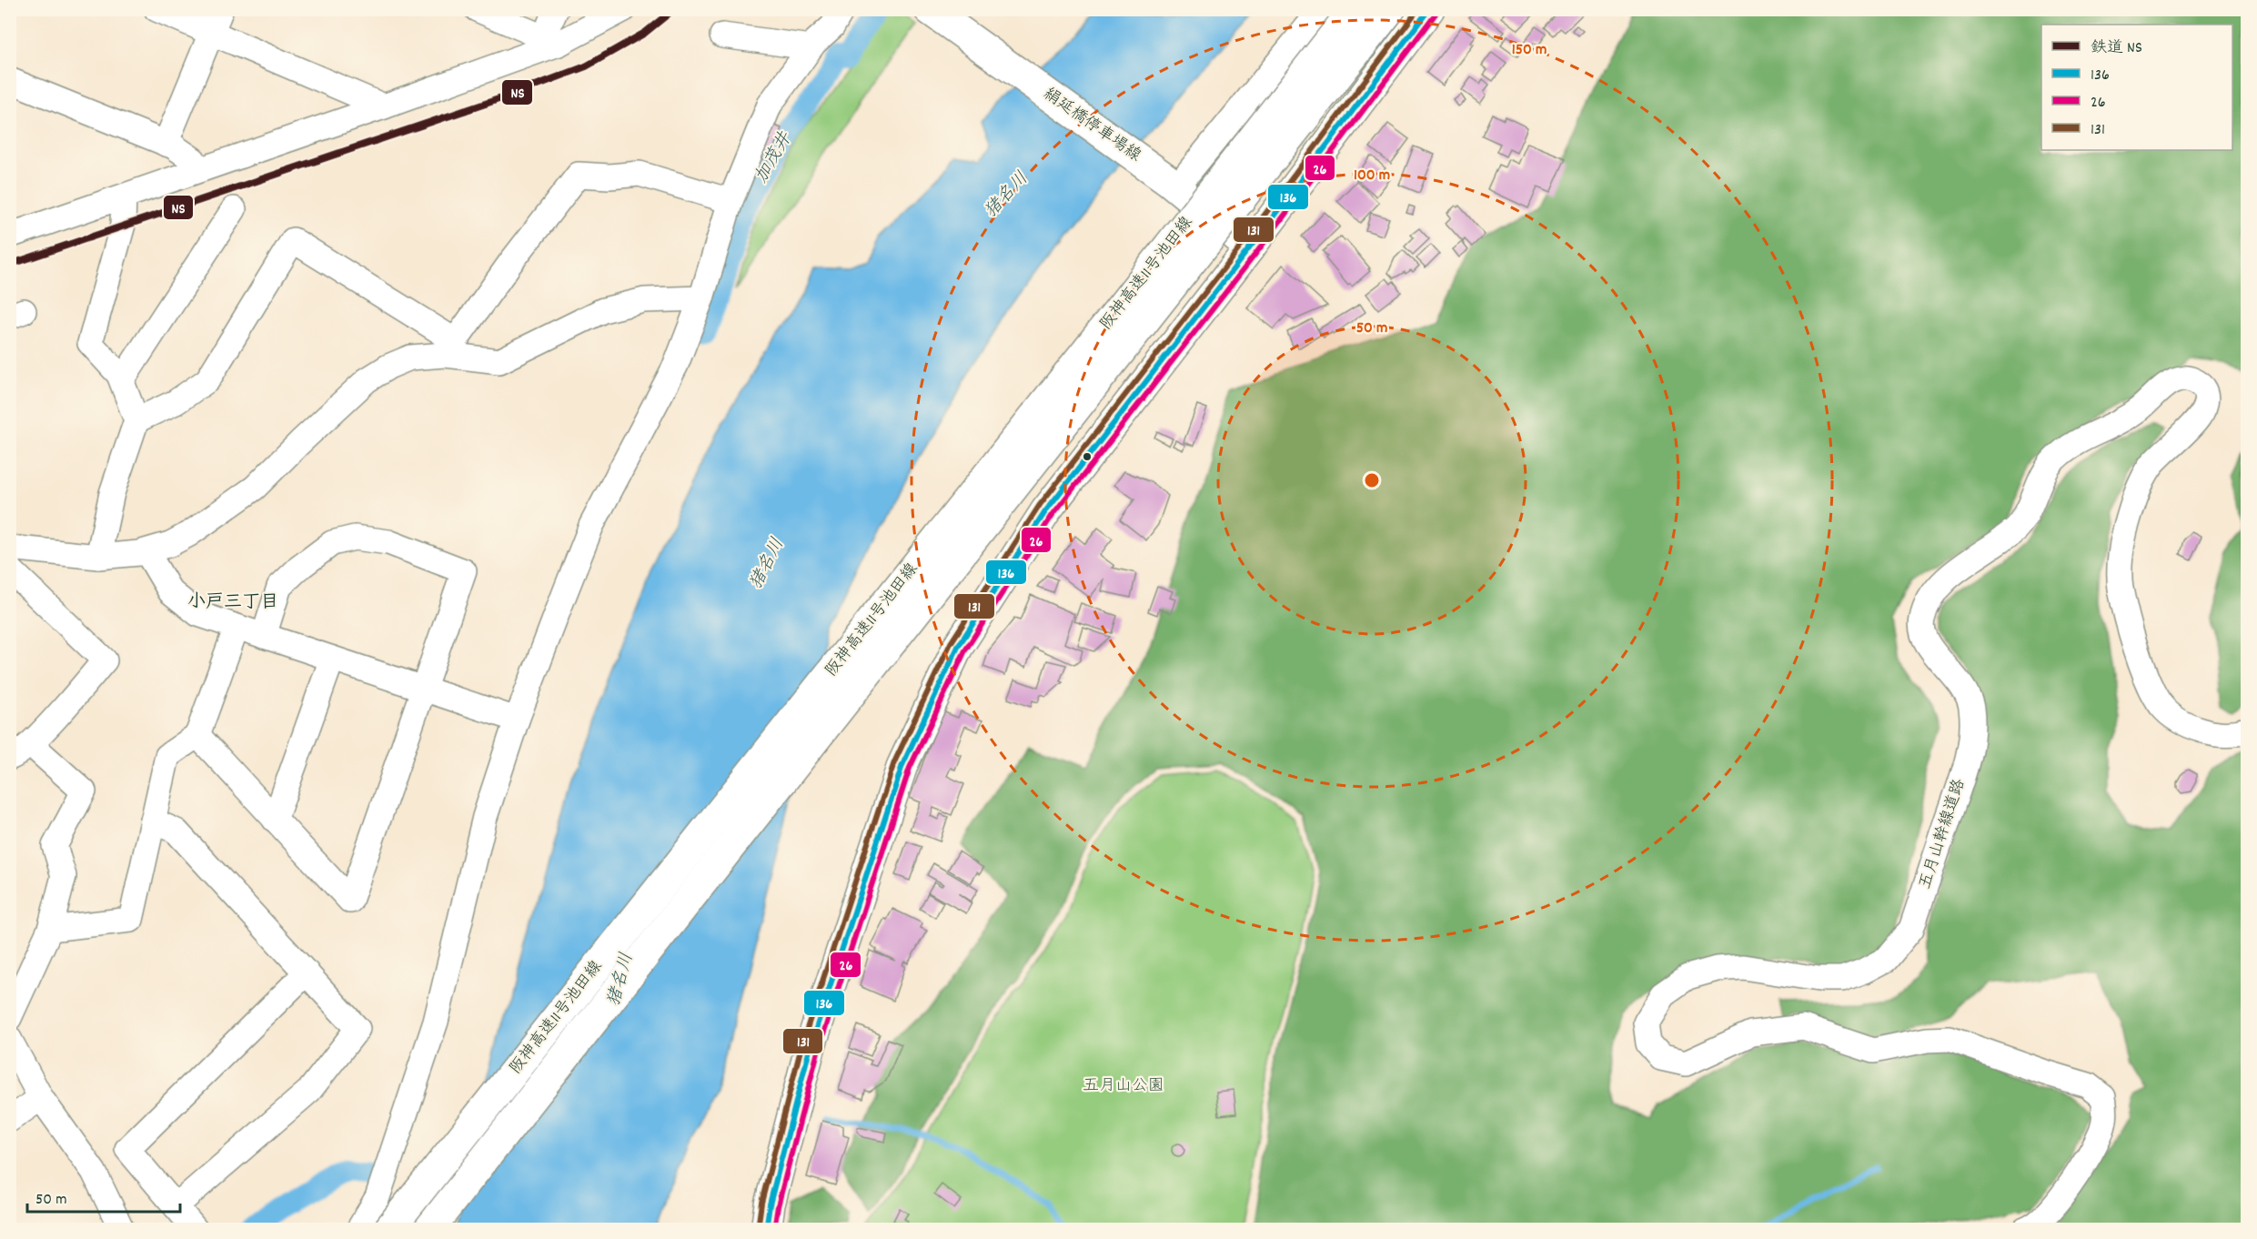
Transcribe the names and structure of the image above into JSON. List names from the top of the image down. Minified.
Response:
{"streets":{"main road":["絹延橋停車場線","阪神高速11号池田線"],"street":["五月山幹線道路"]},"districts":["小戸三丁目"],"water":["加茂井","猪名川"],"parks":["五月山公園"],"lines":["rail line NS","transit line 136","transit line 131","transit line 26"],"legend":["鉄道 NS","136","26","131"],"scale_bar":"50 m","rings":["150 m","100 m","50 m"]}
